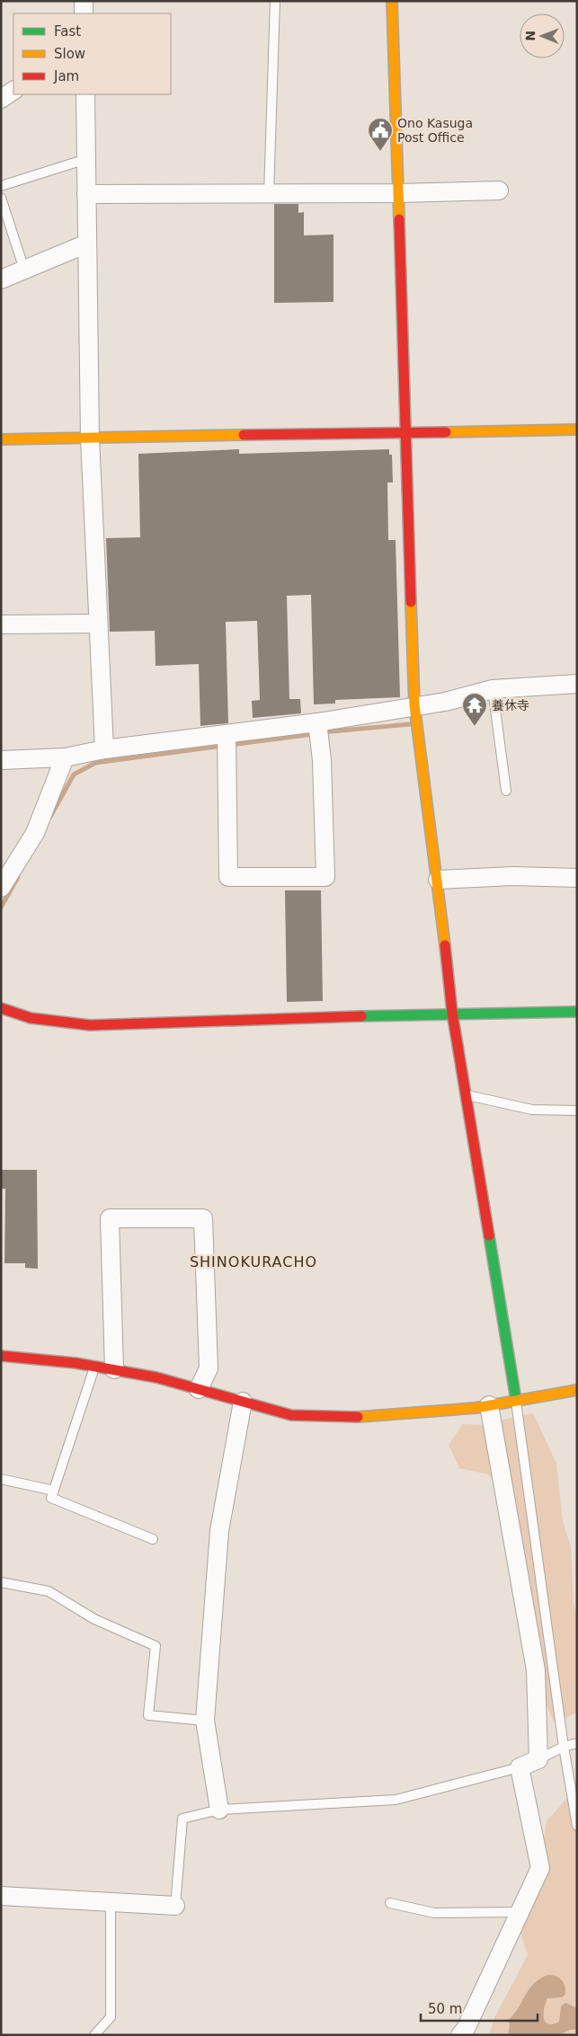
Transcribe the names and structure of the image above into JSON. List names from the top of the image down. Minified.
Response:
{"districts":["SHINOKURACHO"],"places":{"public building":["Ono Kasuga Post Office"],"temple":["養休寺"]},"legend":["Fast","Slow","Jam"],"scale_bar":"50 m","north":"left"}
